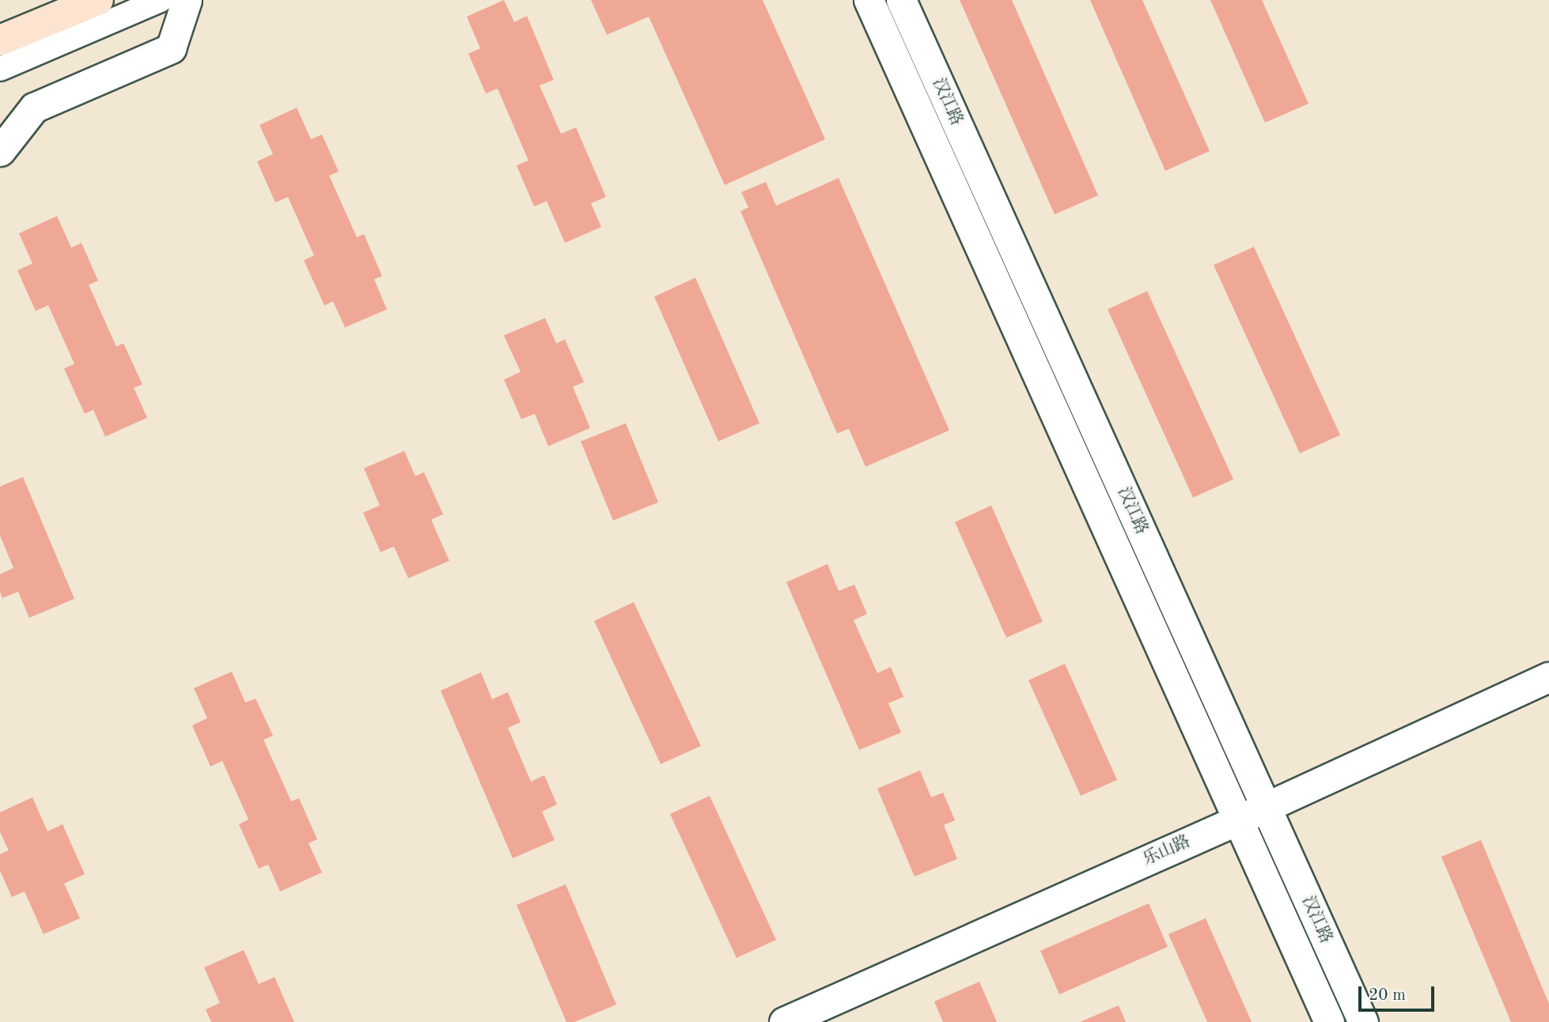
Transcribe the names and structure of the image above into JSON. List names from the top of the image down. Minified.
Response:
{"streets":{"street":["汉江路","乐山路"]},"crossings":[["汉江路","乐山路"]],"scale_bar":"20 m"}
